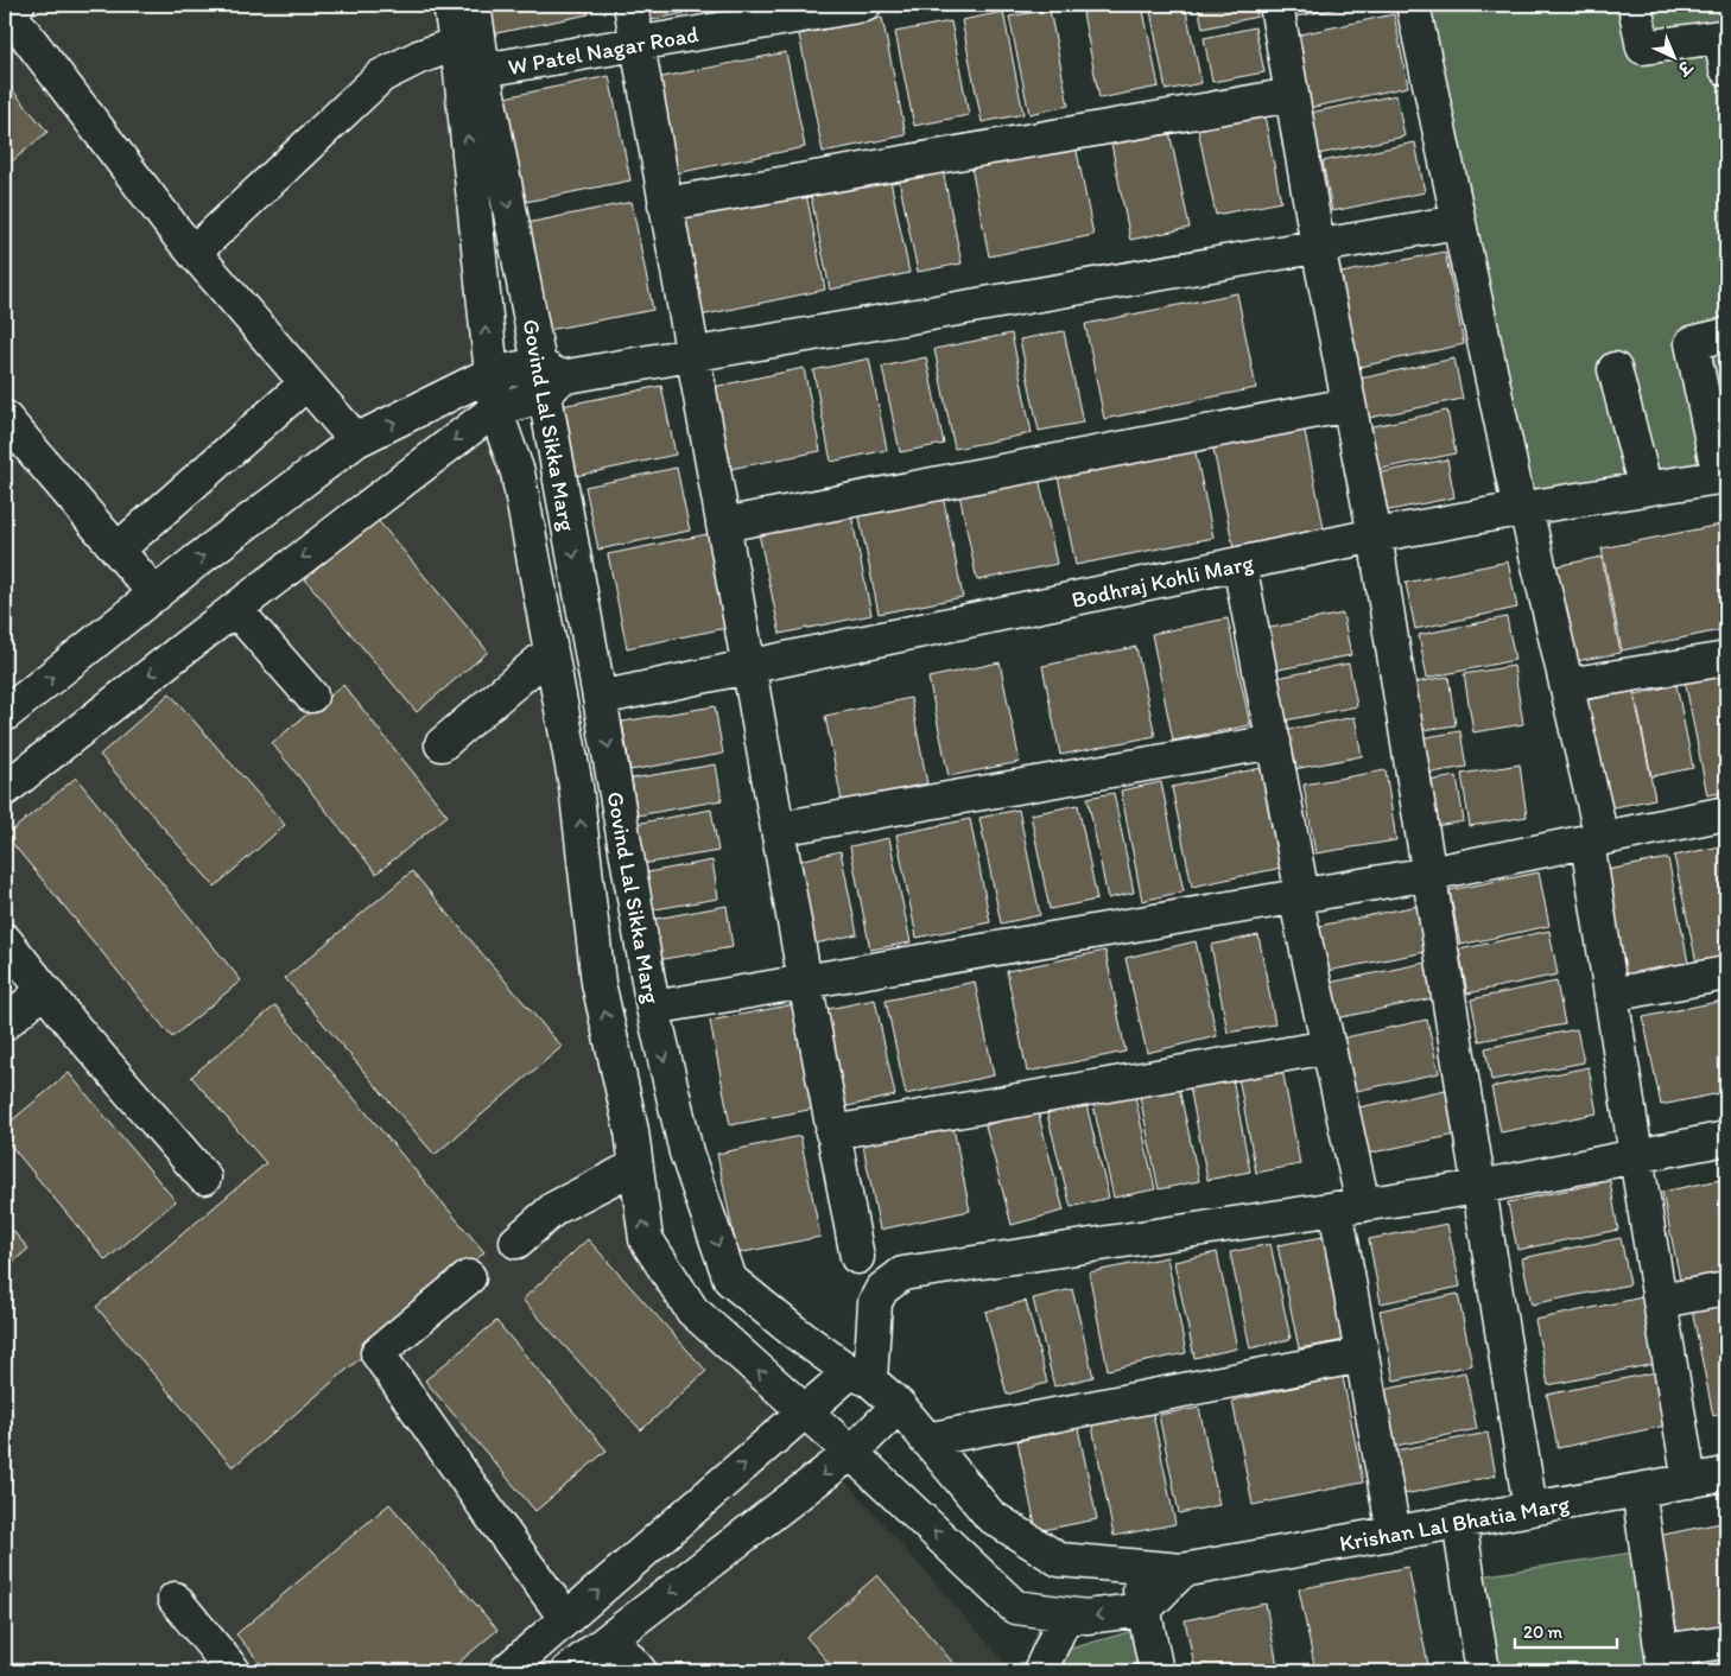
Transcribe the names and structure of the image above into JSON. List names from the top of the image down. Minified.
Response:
{"streets":{"street":["W Patel Nagar Road","Govind Lal Sikka Marg","Bodhraj Kohli Marg","Krishan Lal Bhatia Marg"]},"crossings":[["W Patel Nagar Road","Govind Lal Sikka Marg"],["Govind Lal Sikka Marg","Bodhraj Kohli Marg"],["Govind Lal Sikka Marg","Krishan Lal Bhatia Marg"]],"scale_bar":"20 m","north":"bottom right"}
